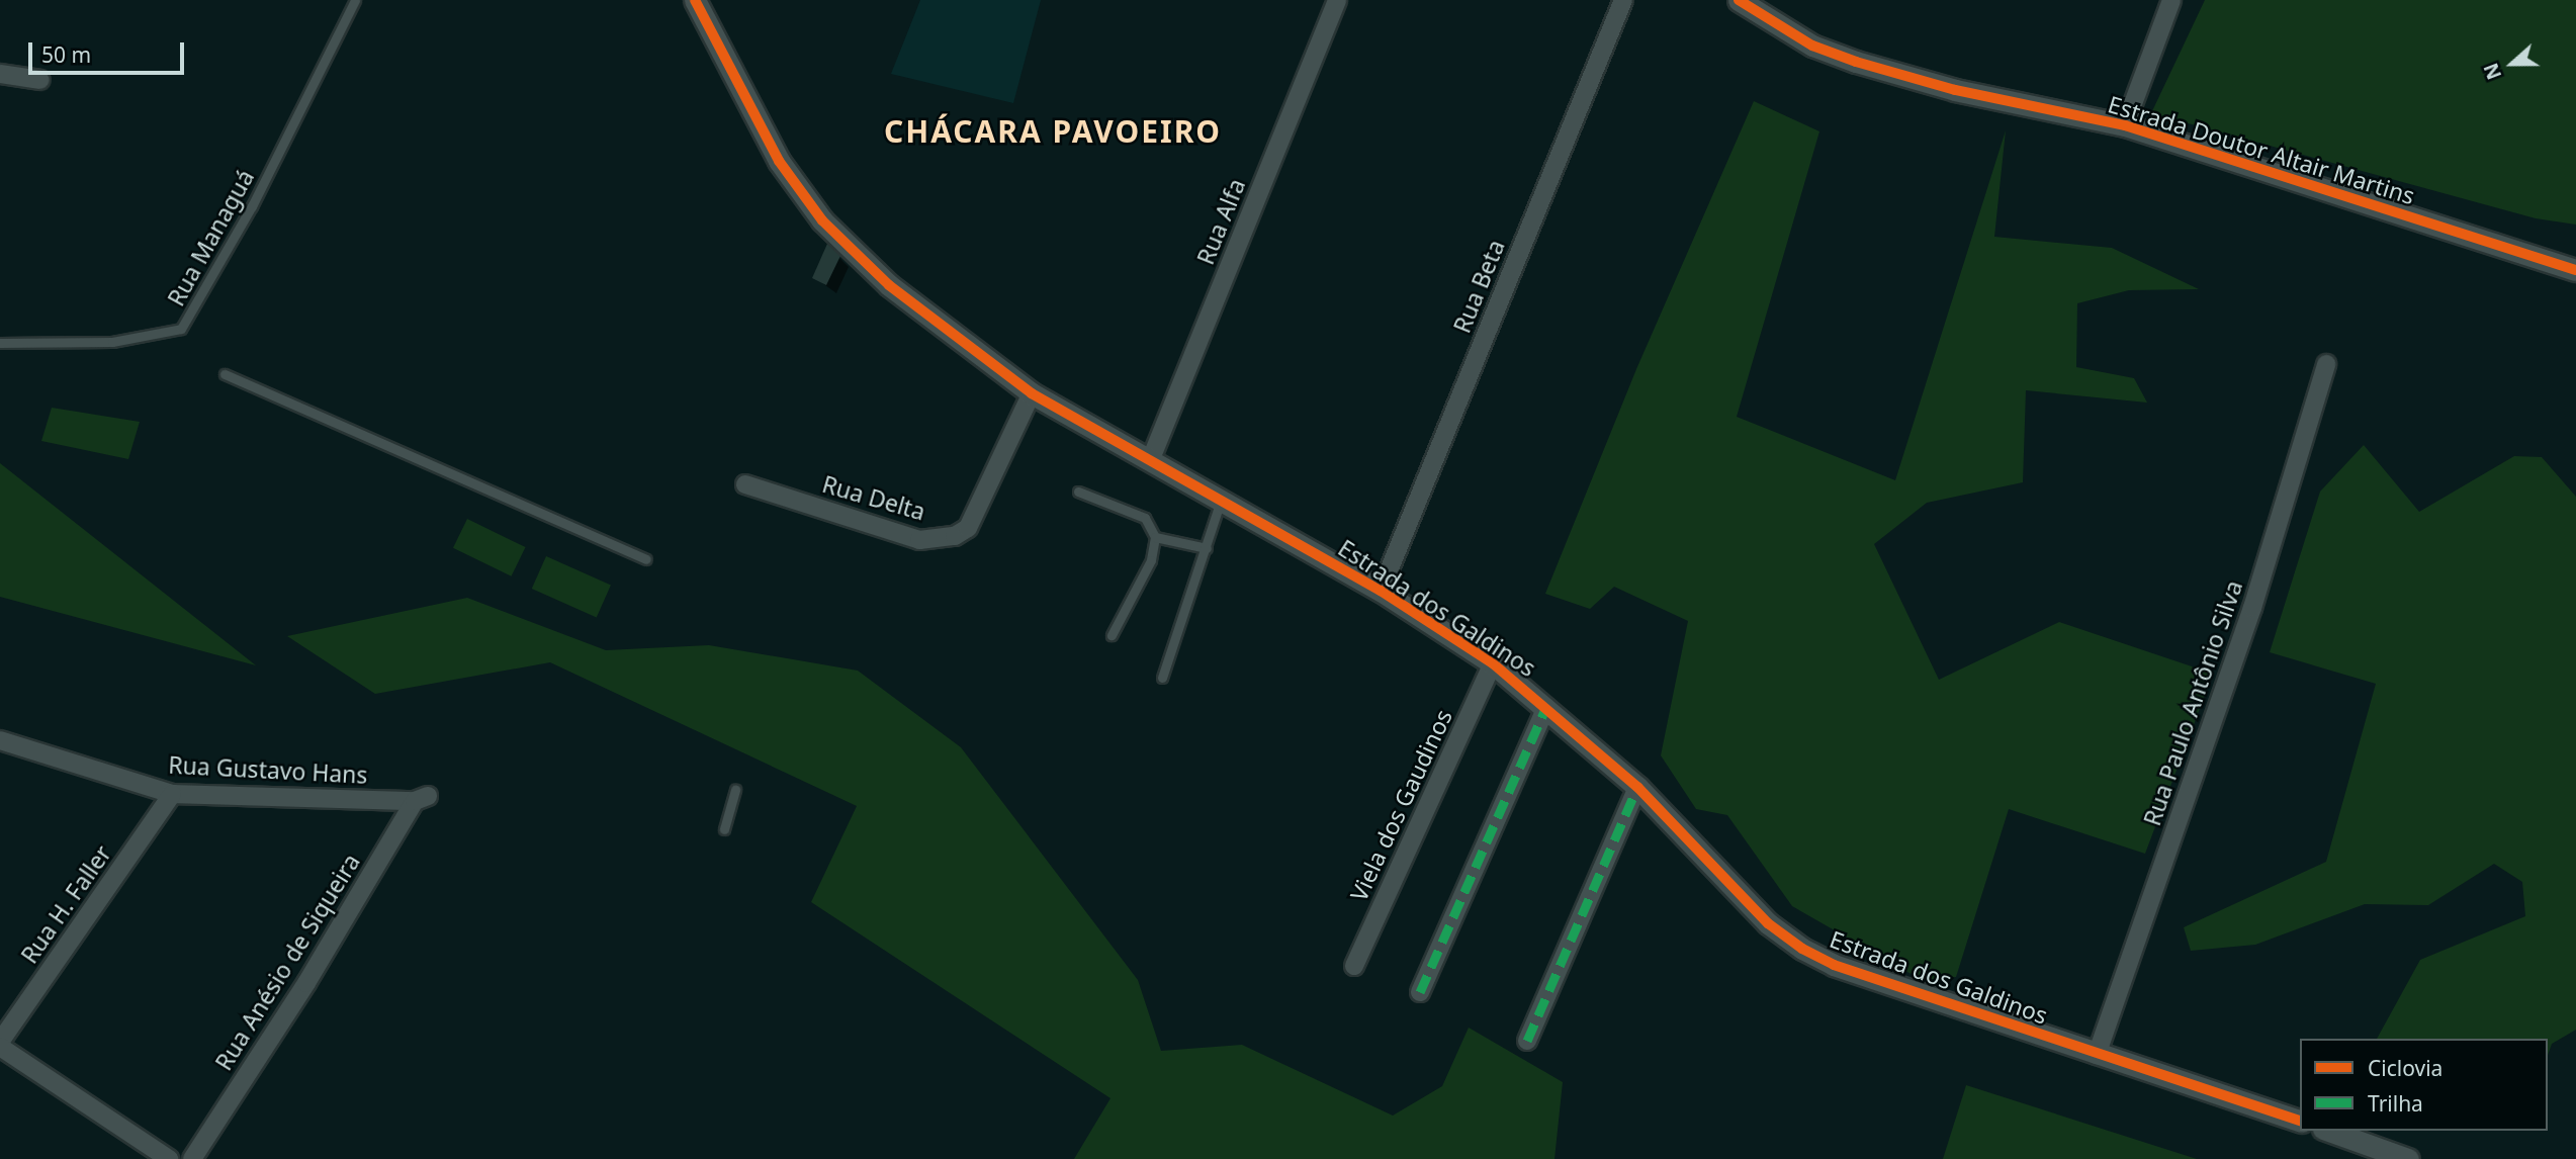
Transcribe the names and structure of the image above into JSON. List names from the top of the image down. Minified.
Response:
{"streets":{"street":["Estrada Doutor Altair Martins","Rua Alfa","Rua Beta","Rua Delta","Estrada dos Galdinos","Rua Paulo Antônio Silva","Rua Gustavo Hans","Viela dos Gaudinos","Rua H. Faller","Rua Anésio de Siqueira"],"lane":["Rua Managuá"]},"crossings":[["Rua Alfa","Estrada dos Galdinos"],["Rua Beta","Estrada dos Galdinos"],["Rua Delta","Estrada dos Galdinos"],["Estrada dos Galdinos","Rua Paulo Antônio Silva"],["Estrada dos Galdinos","Viela dos Gaudinos"],["Rua Gustavo Hans","Rua H. Faller"],["Rua Gustavo Hans","Rua Anésio de Siqueira"]],"districts":["CHÁCARA PAVOEIRO"],"legend":["Ciclovia","Trilha"],"scale_bar":"50 m","north":"left"}
